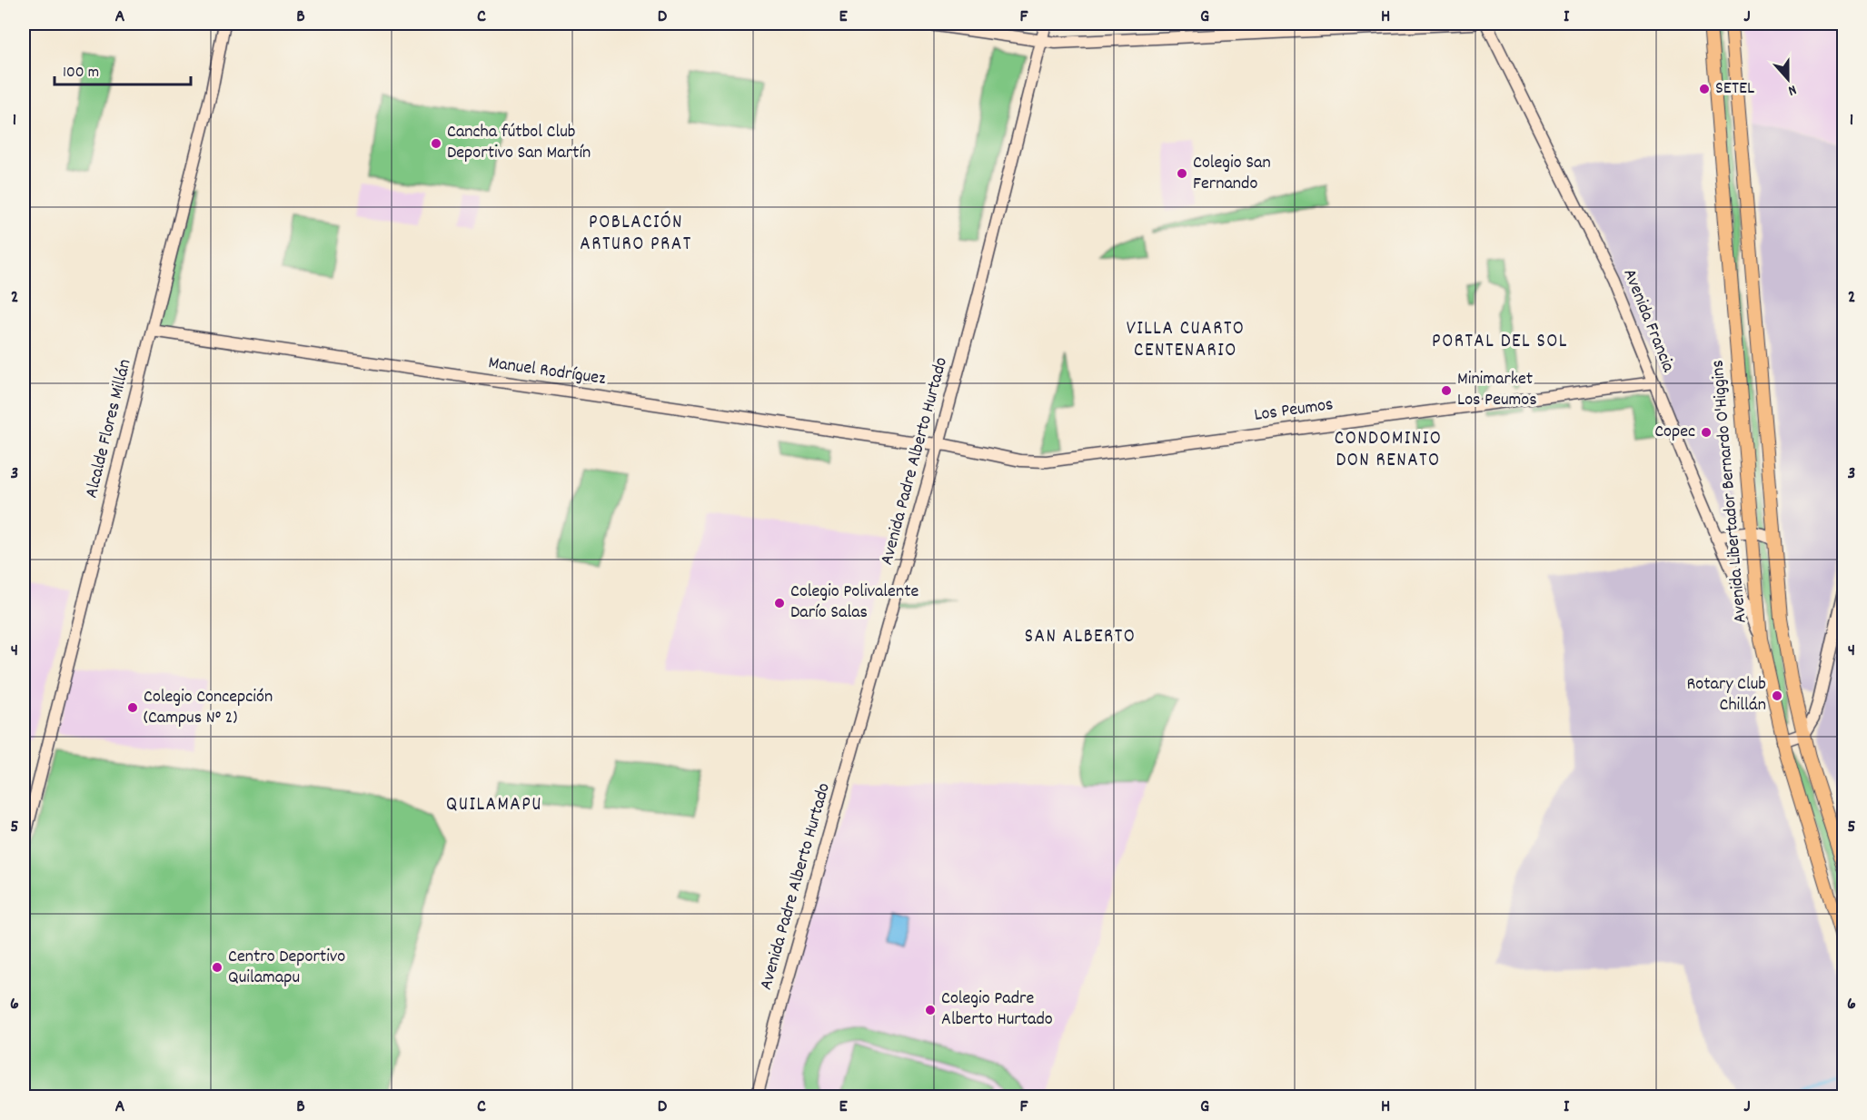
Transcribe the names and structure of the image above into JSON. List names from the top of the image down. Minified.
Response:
{"streets":{"main road":["Avenida Libertador Bernardo O'Higgins"],"street":["Avenida Francia","Manuel Rodríguez","Los Peumos","Alcalde Flores Millán","Avenida Padre Alberto Hurtado"]},"crossings":[["Avenida Francia","Los Peumos"],["Avenida Francia","Avenida Libertador Bernardo O'Higgins"],["Manuel Rodríguez","Los Peumos"],["Manuel Rodríguez","Alcalde Flores Millán"],["Manuel Rodríguez","Avenida Padre Alberto Hurtado"],["Los Peumos","Avenida Padre Alberto Hurtado"]],"districts":["POBLACIÓN ARTURO PRAT","VILLA CUARTO CENTENARIO","PORTAL DEL SOL","CONDOMINIO DON RENATO","SAN ALBERTO","QUILAMAPU"],"places":["SETEL","Cancha fútbol Club Deportivo San Martín","Colegio San Fernando","Minimarket Los Peumos","Copec","Colegio Polivalente Darío Salas","Rotary Club Chillán","Colegio Concepción (Campus N° 2)","Centro Deportivo Quilamapu","Colegio Padre Alberto Hurtado"],"scale_bar":"100 m","north":"bottom","grid":{"columns":["A","B","C","D","E","F","G","H","I","J"],"rows":["1","2","3","4","5","6"]}}
